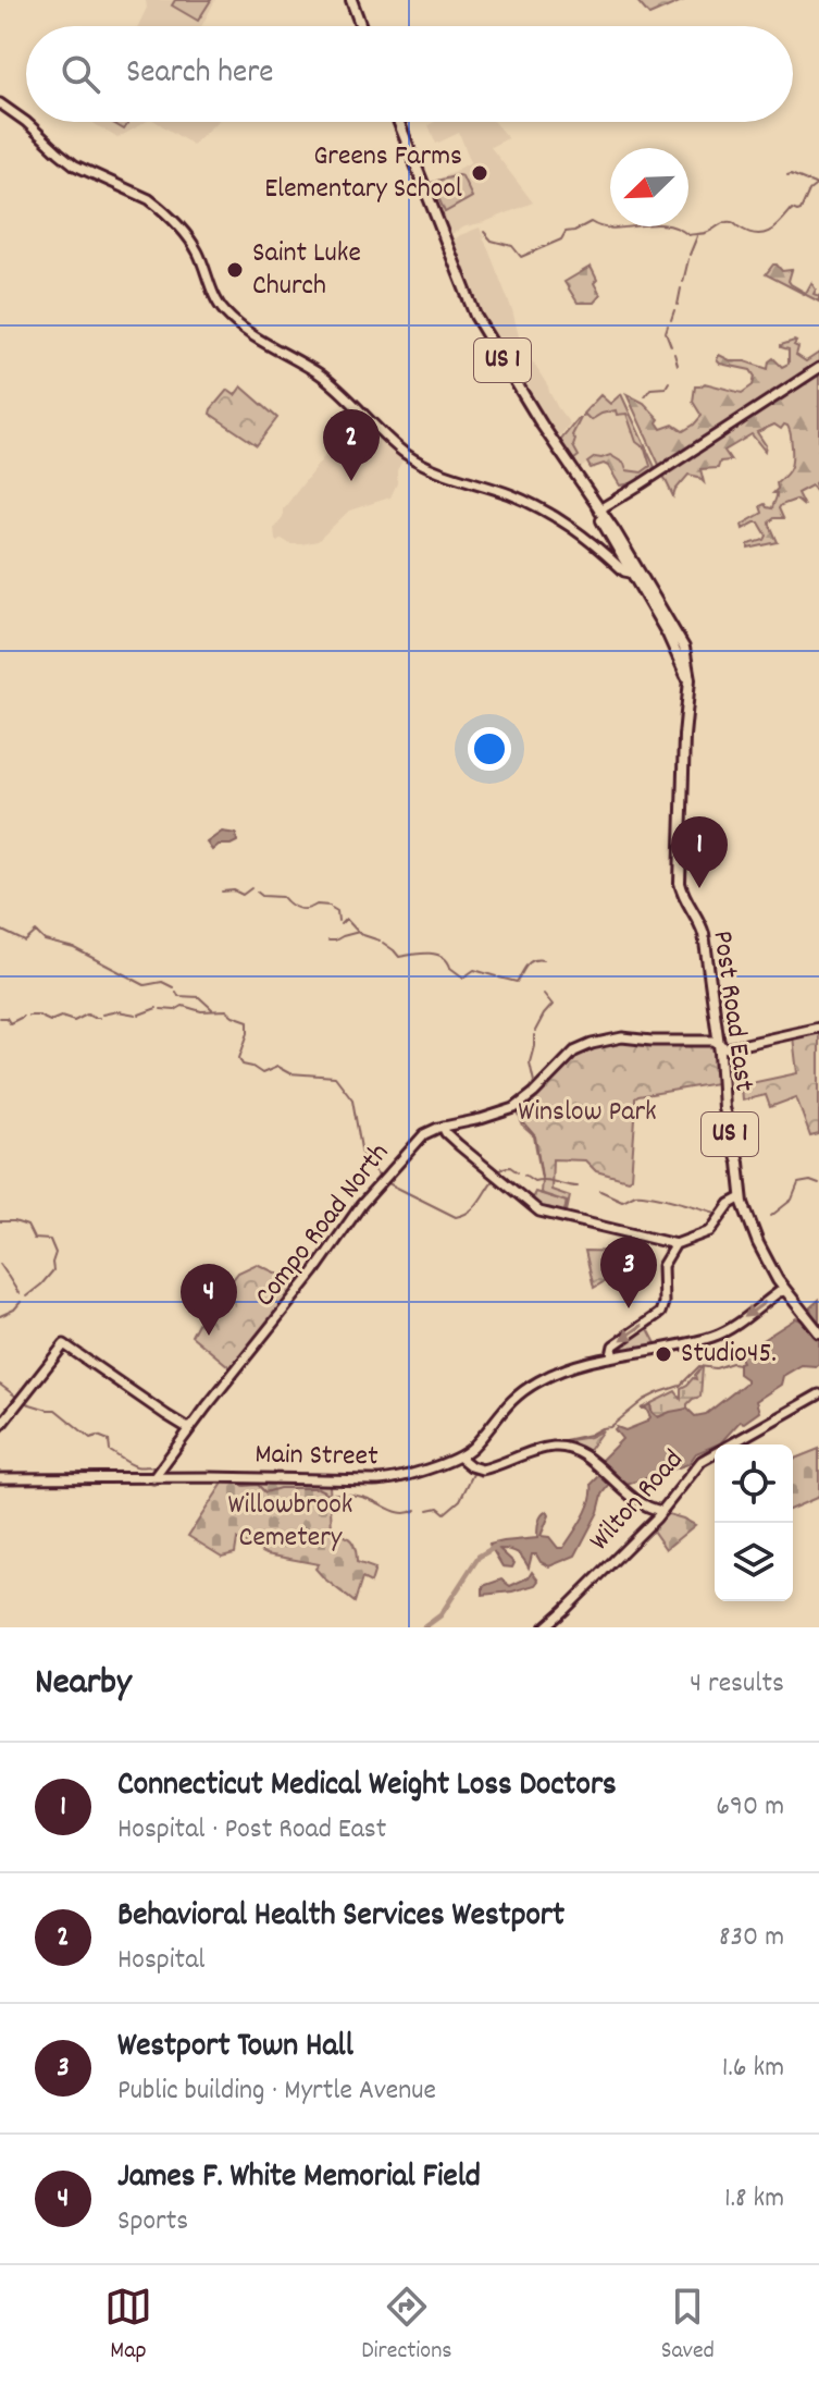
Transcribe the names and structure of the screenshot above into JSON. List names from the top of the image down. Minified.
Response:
{"streets":{"main road":["US 1","Post Road East","Compo Road North","Main Street","Wilton Road"]},"crossings":[["Post Road East","Compo Road North"],["Post Road East","Main Street"],["Compo Road North","Main Street"]],"parks":["Winslow Park","Willowbrook Cemetery"],"places":["Greens Farms Elementary School","Saint Luke Church","Studio45."],"north":"bottom left","page":{"search":"Search here","pins":["2","1","3","4"],"heading":["Nearby","4 results"],"list":[{"mark":"1","name":"Connecticut Medical Weight Loss Doctors","note":"Hospital · Post Road East","value":"690 m"},{"mark":"2","name":"Behavioral Health Services Westport","note":"Hospital","value":"830 m"},{"mark":"3","name":"Westport Town Hall","note":"Public building · Myrtle Avenue","value":"1.6 km"},{"mark":"4","name":"James F. White Memorial Field","note":"Sports","value":"1.8 km"}],"nav":["Map","Directions","Saved"]}}
